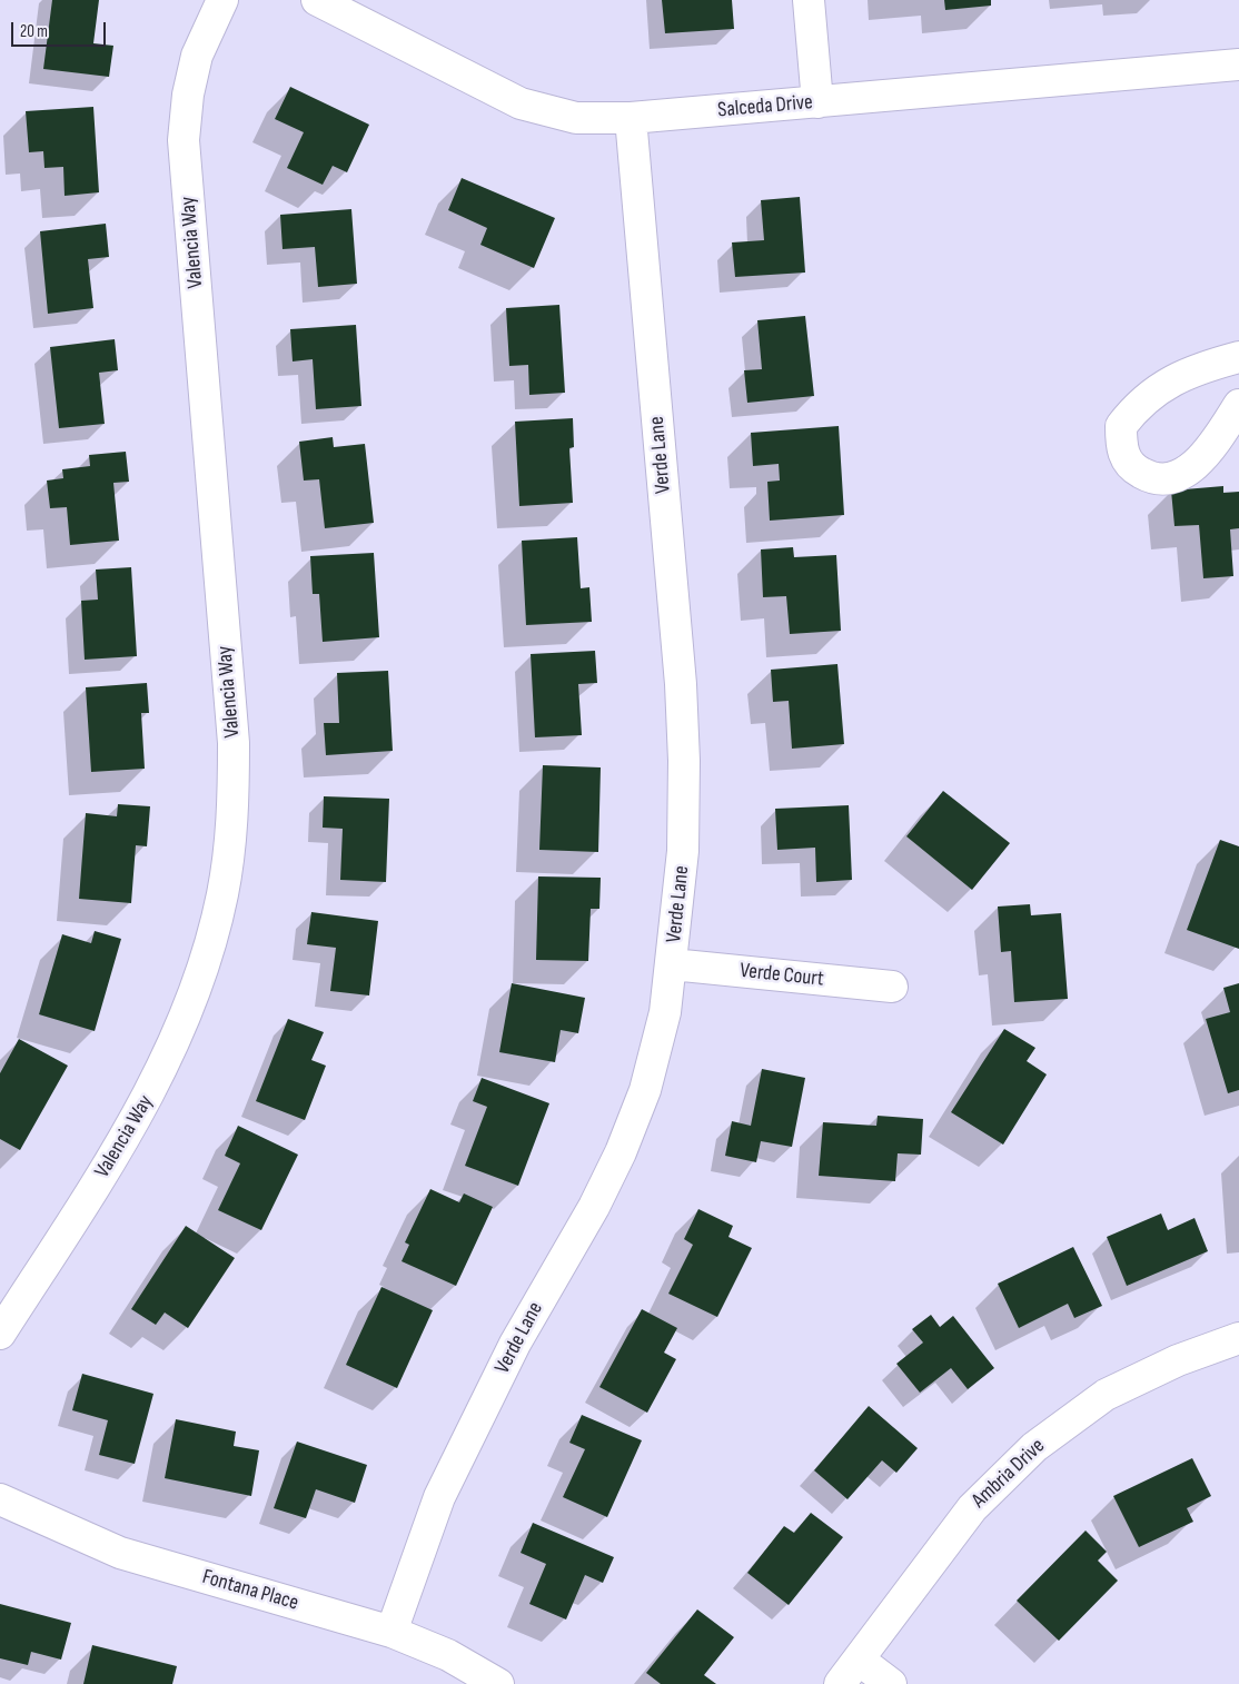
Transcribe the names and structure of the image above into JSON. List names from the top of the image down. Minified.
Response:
{"streets":{"street":["Salceda Drive","Valencia Way","Verde Lane","Verde Court","Ambria Drive","Fontana Place"]},"crossings":[["Salceda Drive","Verde Lane"],["Verde Lane","Verde Court"],["Verde Lane","Fontana Place"]],"scale_bar":"20 m"}
